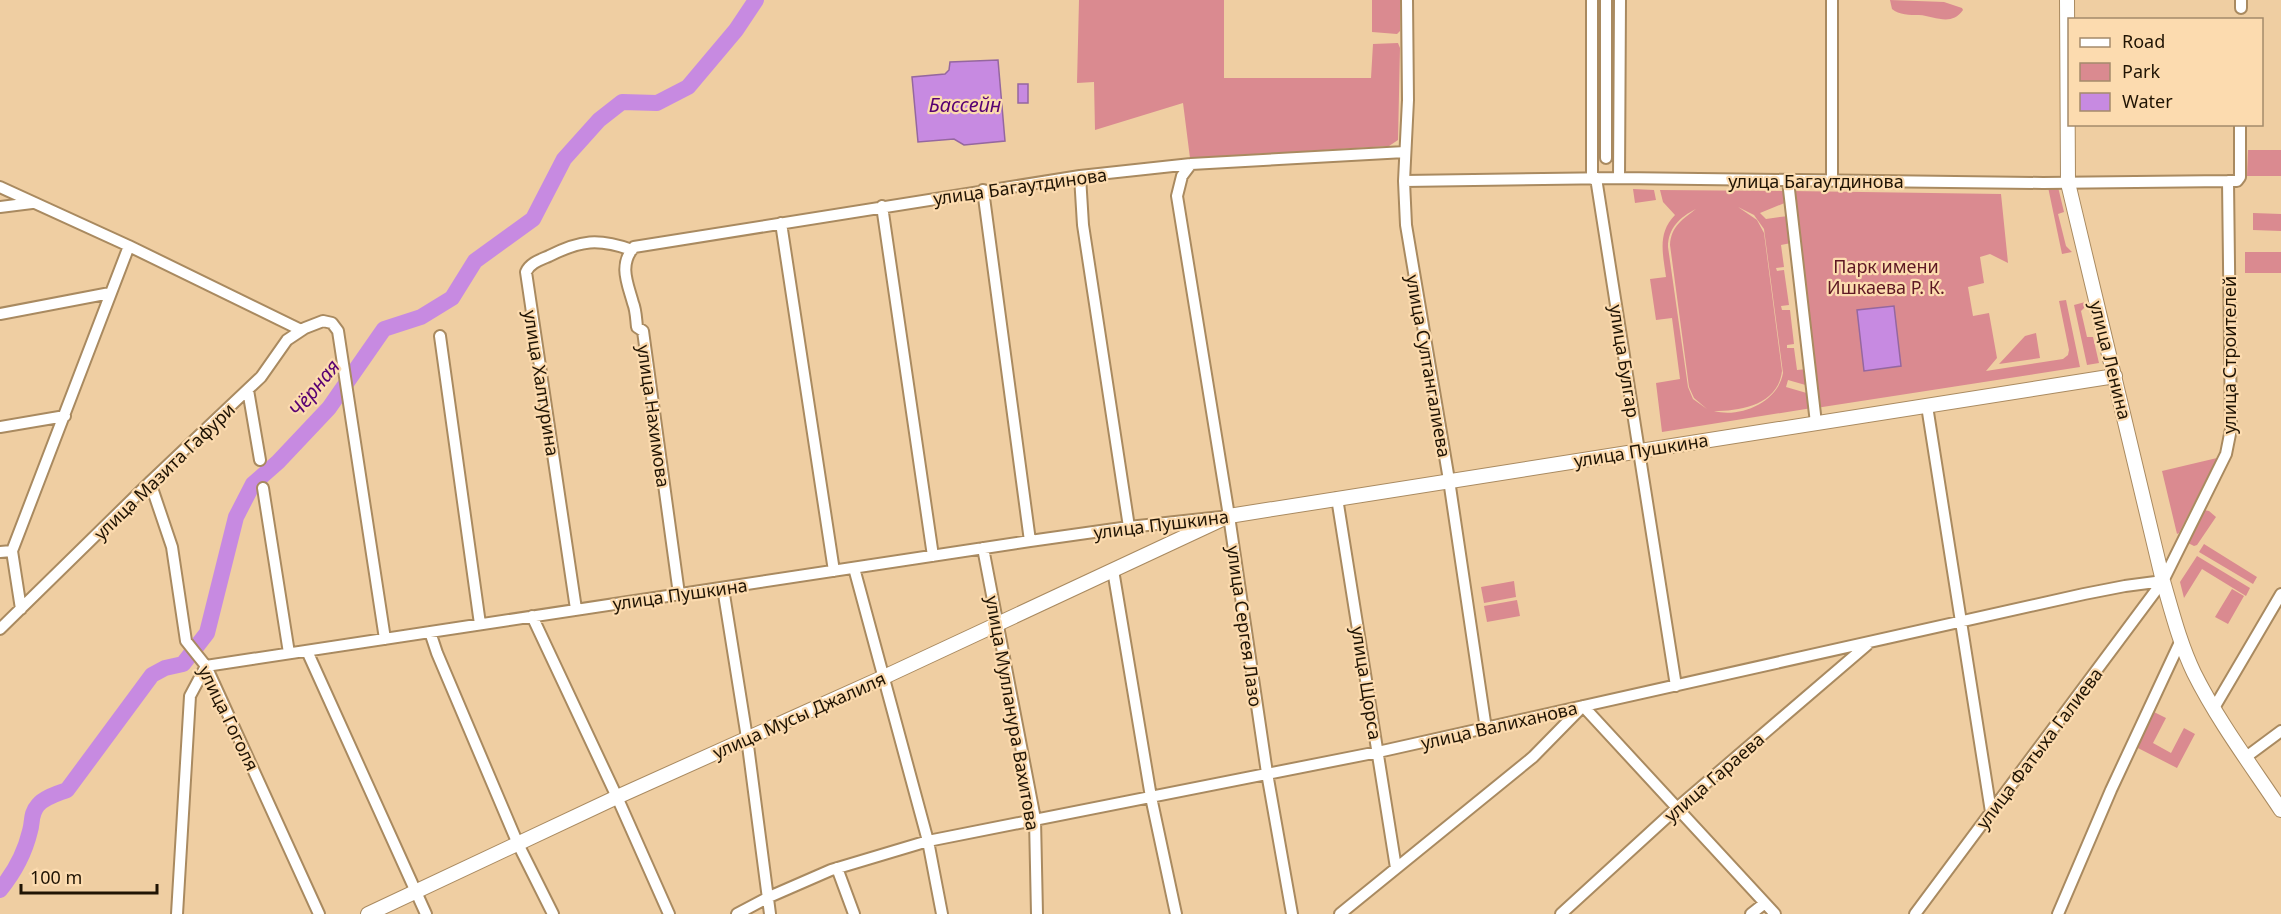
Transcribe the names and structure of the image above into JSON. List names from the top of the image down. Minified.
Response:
{"streets":{"main road":["улица Ленина","улица Пушкина","улица Мусы Джалиля"],"street":["улица Багаутдинова","улица Строителей","улица Булгар","улица Султангалиева","улица Халтурина","улица Нахимова","улица Мазита Гафури","улица Сергея Лазо","улица Щорса","улица Мулланура Вахитова","улица Гоголя","улица Валиханова","улица Фатыха Галиева","улица Гараева"]},"crossings":[["улица Багаутдинова","улица Строителей"],["улица Багаутдинова","улица Ленина"],["улица Багаутдинова","улица Булгар"],["улица Багаутдинова","улица Султангалиева"],["улица Багаутдинова","улица Халтурина"],["улица Багаутдинова","улица Нахимова"],["улица Багаутдинова","улица Сергея Лазо"],["улица Строителей","улица Ленина"],["улица Строителей","улица Валиханова"],["улица Строителей","улица Фатыха Галиева"],["улица Ленина","улица Пушкина"],["улица Ленина","улица Валиханова"],["улица Ленина","улица Фатыха Галиева"],["улица Булгар","улица Пушкина"],["улица Булгар","улица Валиханова"],["улица Султангалиева","улица Пушкина"],["улица Султангалиева","улица Валиханова"],["улица Халтурина","улица Нахимова"],["улица Халтурина","улица Пушкина"],["улица Нахимова","улица Пушкина"],["улица Пушкина","улица Мазита Гафури"],["улица Пушкина","улица Сергея Лазо"],["улица Пушкина","улица Щорса"],["улица Пушкина","улица Мулланура Вахитова"],["улица Пушкина","улица Мусы Джалиля"],["улица Пушкина","улица Гоголя"],["улица Мазита Гафури","улица Гоголя"],["улица Сергея Лазо","улица Мусы Джалиля"],["улица Сергея Лазо","улица Валиханова"],["улица Щорса","улица Валиханова"],["улица Мулланура Вахитова","улица Мусы Джалиля"],["улица Мулланура Вахитова","улица Валиханова"],["улица Валиханова","улица Фатыха Галиева"],["улица Валиханова","улица Гараева"]],"water":["Бассейн","Чёрная"],"parks":["Парк имени Ишкаева Р. К."],"legend":["Road","Park","Water"],"scale_bar":"100 m"}
